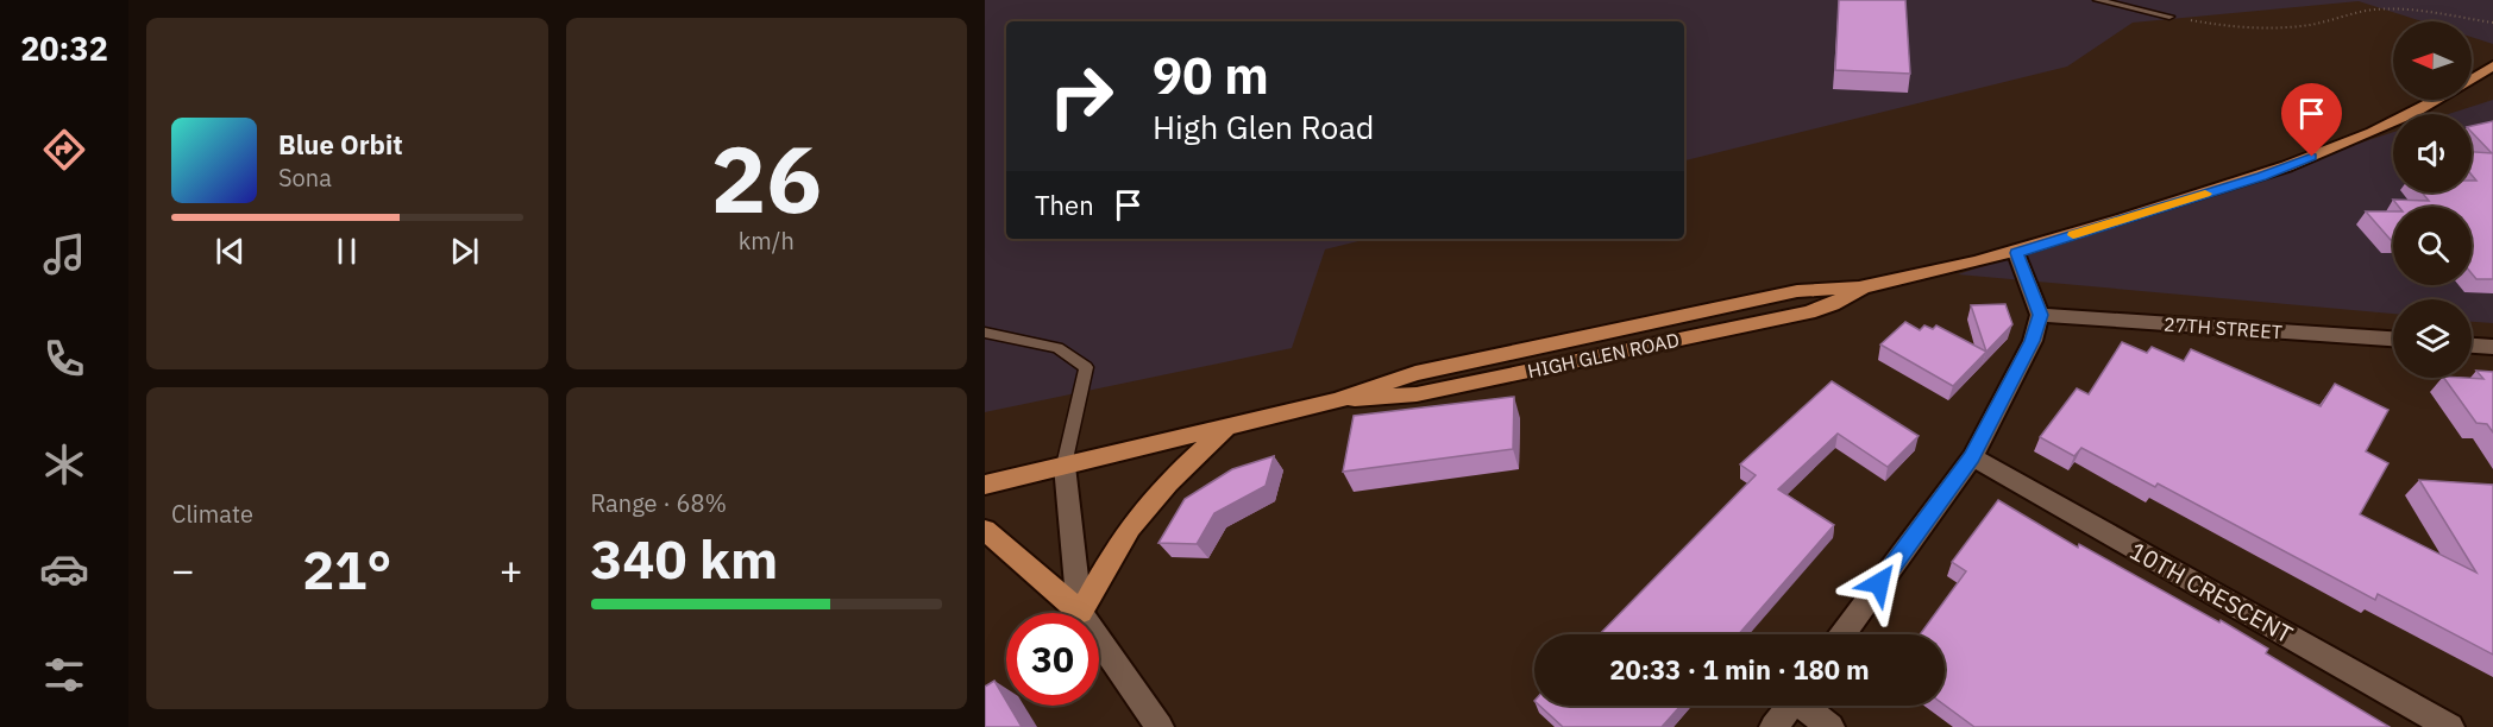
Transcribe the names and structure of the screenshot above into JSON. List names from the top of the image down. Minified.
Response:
{"streets":{"main road":["HIGH GLEN ROAD"],"street":["27TH STREET","10TH CRESCENT"]},"north":"left","page":{"tabs":"20:32","tile":[["26","km/h"],"Climate",["Range · 68%","340 km"]],"turn":["90 m","High Glen Road"],"song":["Blue Orbit","Sona"],"then":"Then","heat":["−","21°","+"],"limit":"30","trip":"20:33 · 1 min · 180 m"}}
